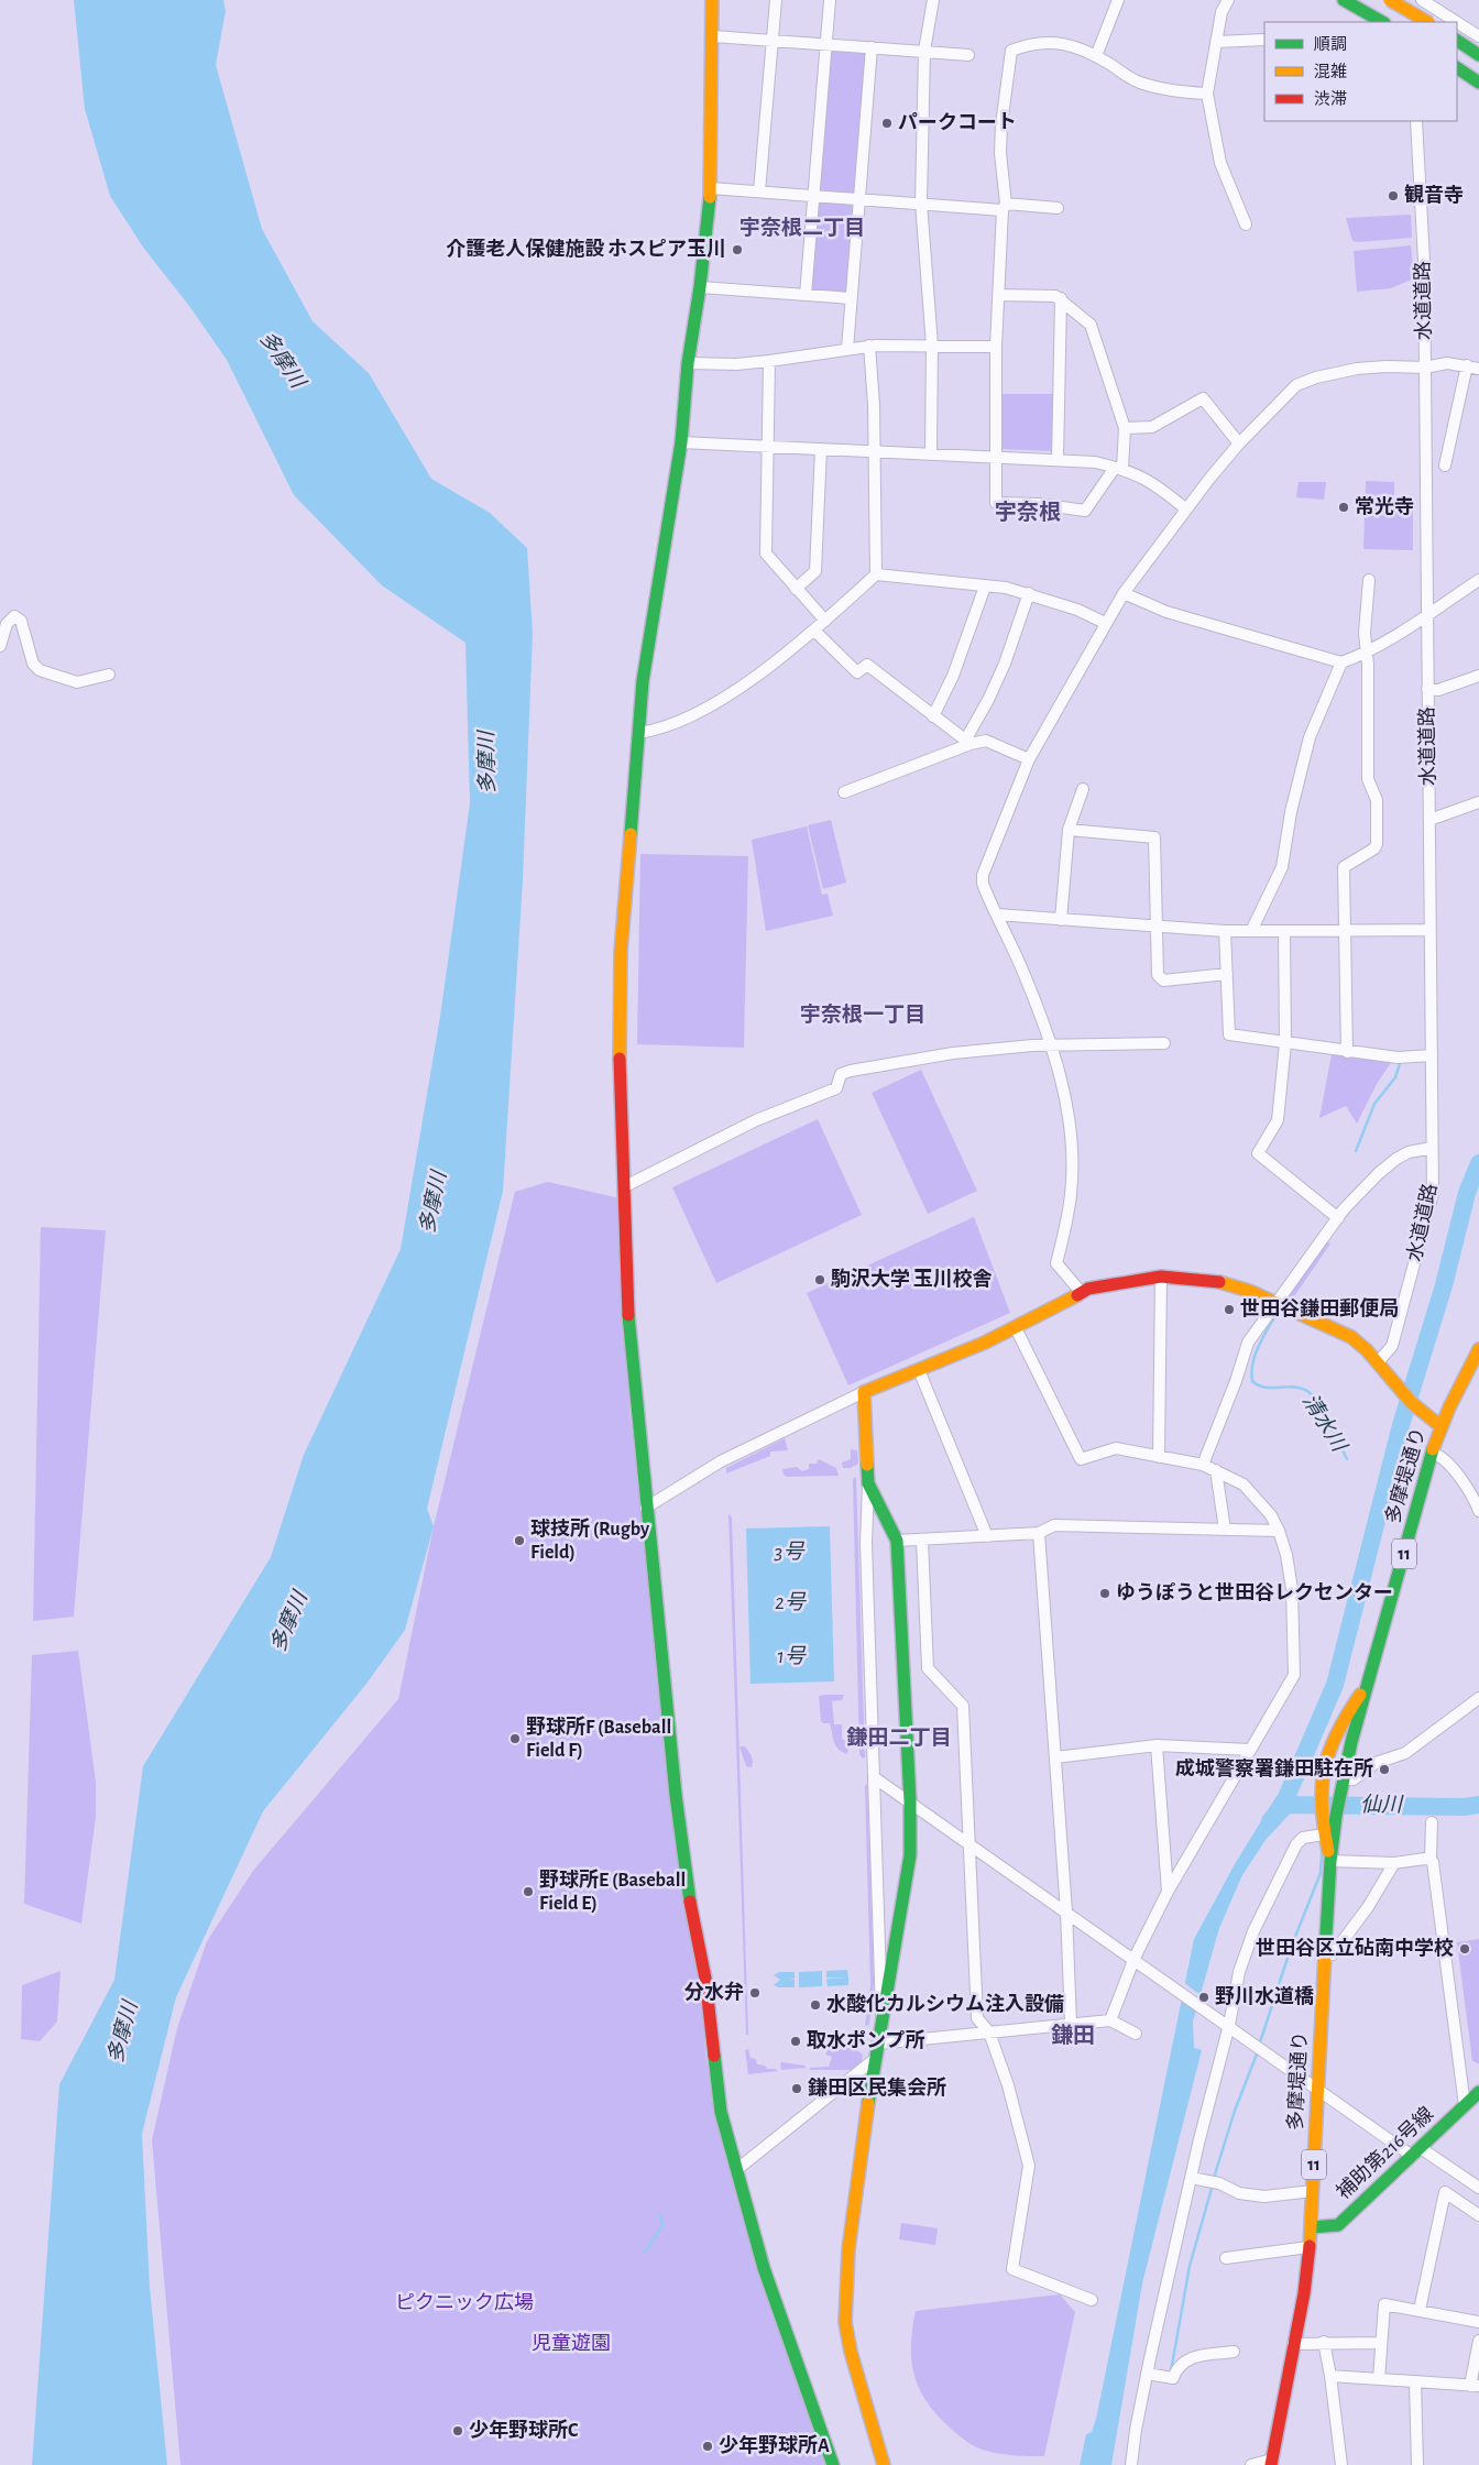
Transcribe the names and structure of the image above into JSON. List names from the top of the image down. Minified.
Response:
{"streets":{"main road":["多摩堤通り","11","補助第216号線"],"street":["水道道路"]},"crossings":[["多摩堤通り","補助第216号線"]],"districts":["宇奈根二丁目","宇奈根","宇奈根一丁目","鎌田二丁目","鎌田"],"water":["多摩川","清水川","3号","2号","1号","仙川"],"parks":["ピクニック広場","児童遊園"],"places":["パークコート","観音寺","介護老人保健施設 ホスピア玉川","常光寺","駒沢大学 玉川校舎","世田谷鎌田郵便局","球技所 (Rugby Field)","ゆうぽうと世田谷レクセンター","野球所F (Baseball Field F)","成城警察署鎌田駐在所","野球所E (Baseball Field E)","世田谷区立砧南中学校","分水弁","野川水道橋","水酸化カルシウム注入設備","取水ポンプ所","鎌田区民集会所","少年野球所C","少年野球所A"],"legend":["順調","混雑","渋滞"]}
